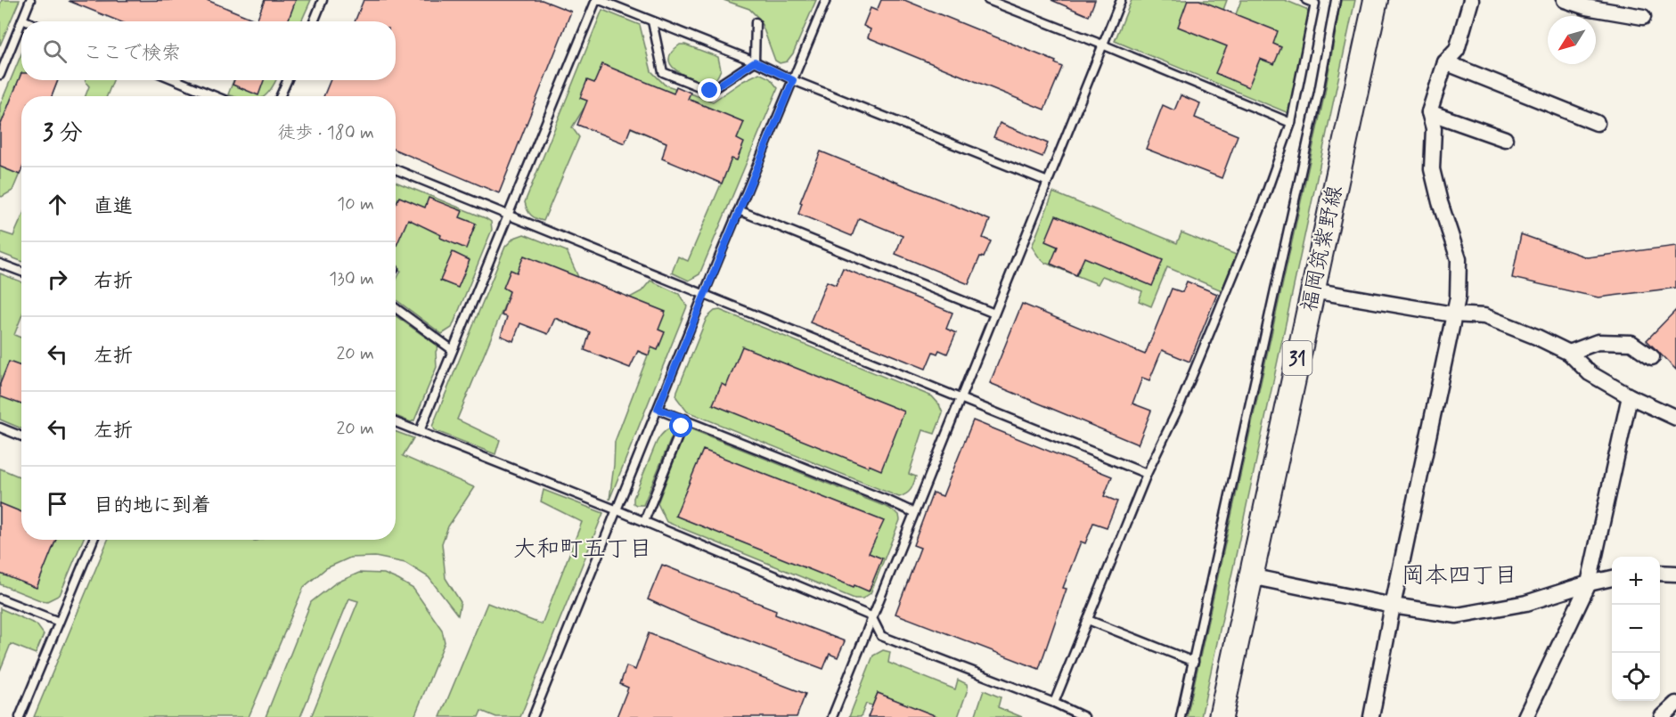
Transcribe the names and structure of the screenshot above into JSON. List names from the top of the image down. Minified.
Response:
{"streets":{"main road":["福岡筑紫野線","31"]},"districts":["大和町五丁目","岡本四丁目"],"north":"bottom left","page":{"search":"ここで検索","heading":["3 分","徒歩 · 180 m"],"list":[["直進","10 m"],["右折","130 m"],["左折","20 m"],["左折","20 m"],"目的地に到着"],"map_buttons":["+","−"]}}
